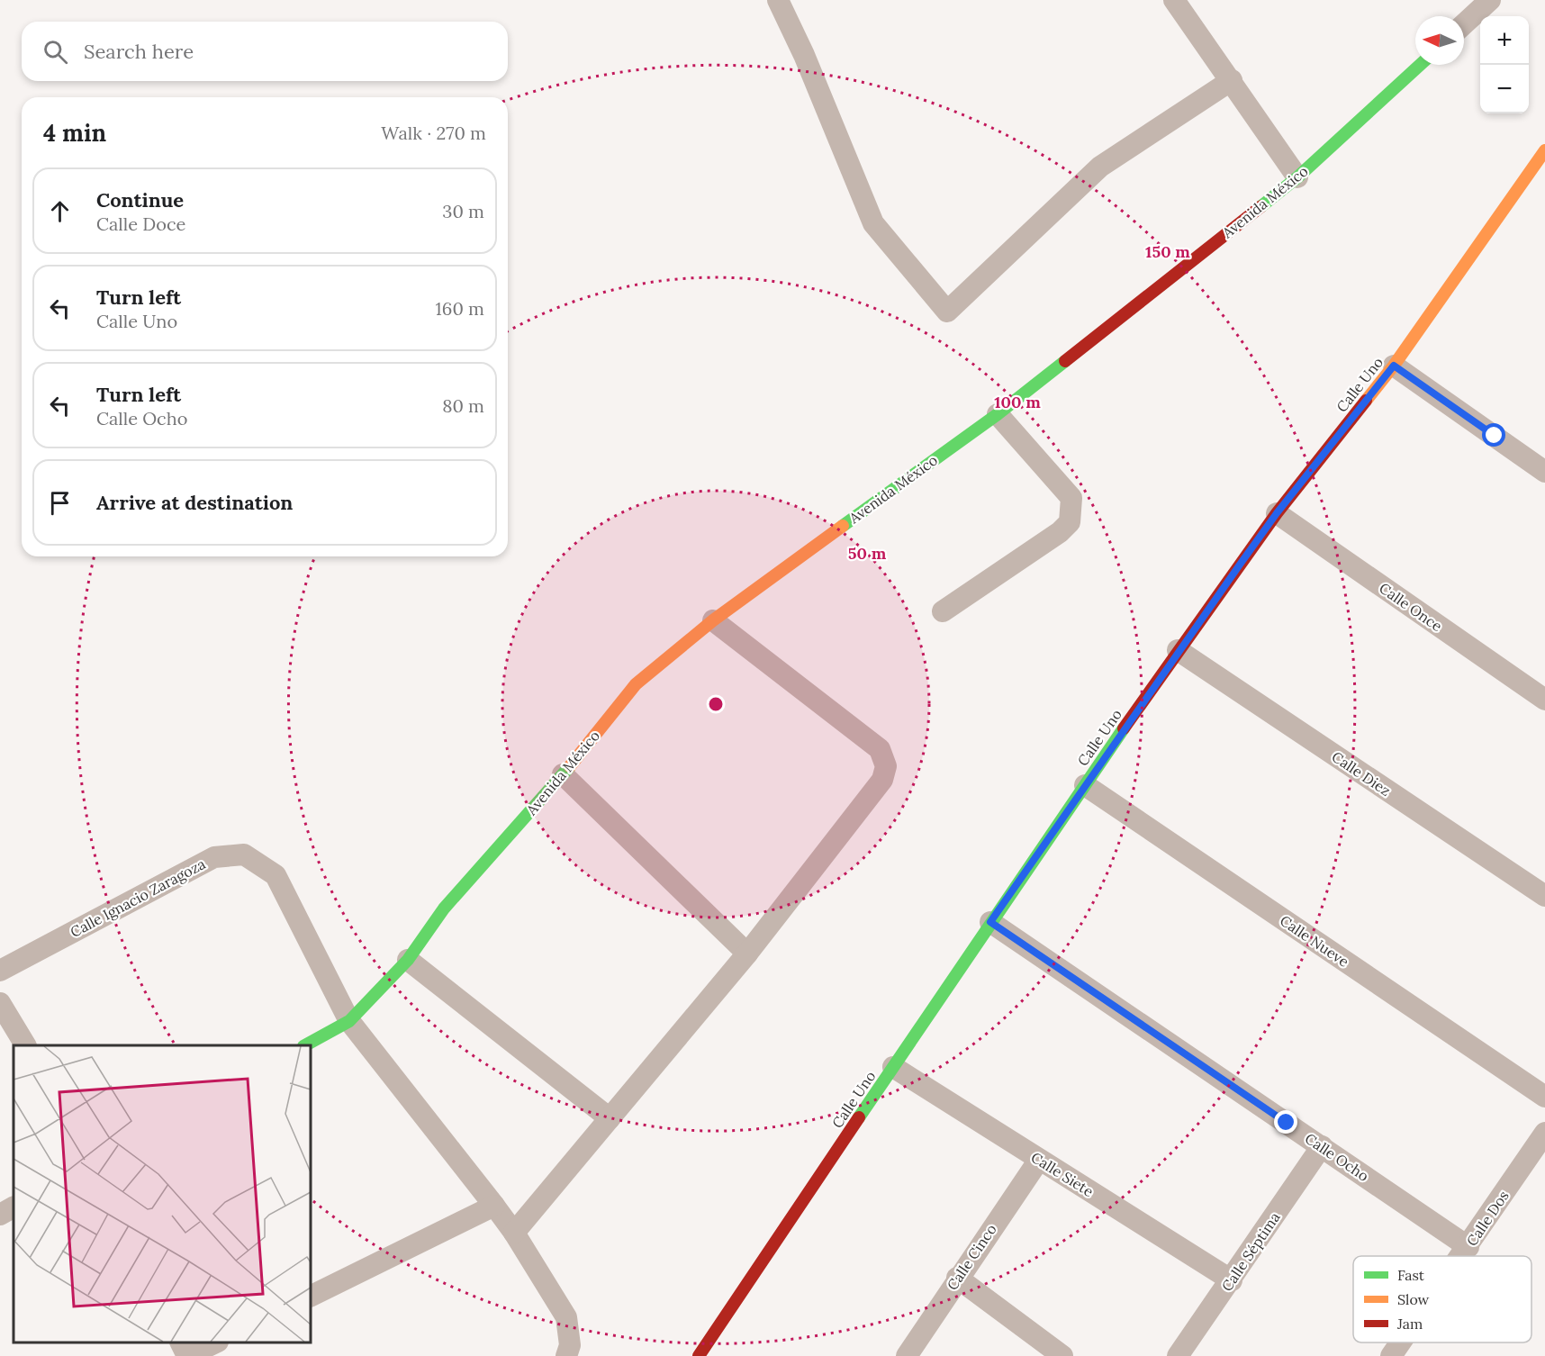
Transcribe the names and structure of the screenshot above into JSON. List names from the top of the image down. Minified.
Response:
{"streets":{"street":["Avenida México","Calle Uno","Calle Once","Calle Diez","Calle Ignacio Zaragoza","Calle Nueve","Calle Ocho","Calle Siete","Calle Dos","Calle Séptima","Calle Cinco"]},"crossings":[["Avenida México","Calle Ignacio Zaragoza"],["Calle Uno","Calle Once"],["Calle Uno","Calle Diez"],["Calle Uno","Calle Nueve"],["Calle Uno","Calle Ocho"],["Calle Uno","Calle Siete"],["Calle Ocho","Calle Dos"],["Calle Ocho","Calle Séptima"],["Calle Siete","Calle Séptima"],["Calle Siete","Calle Cinco"]],"legend":["Fast","Slow","Jam"],"north":"left","page":{"map_buttons":["+","−"],"search":"Search here","heading":["4 min","Walk · 270 m"],"list":[["Continue","Calle Doce","30 m"],["Turn left","Calle Uno","160 m"],["Turn left","Calle Ocho","80 m"],"Arrive at destination"]},"rings":["150 m","100 m","50 m"]}
